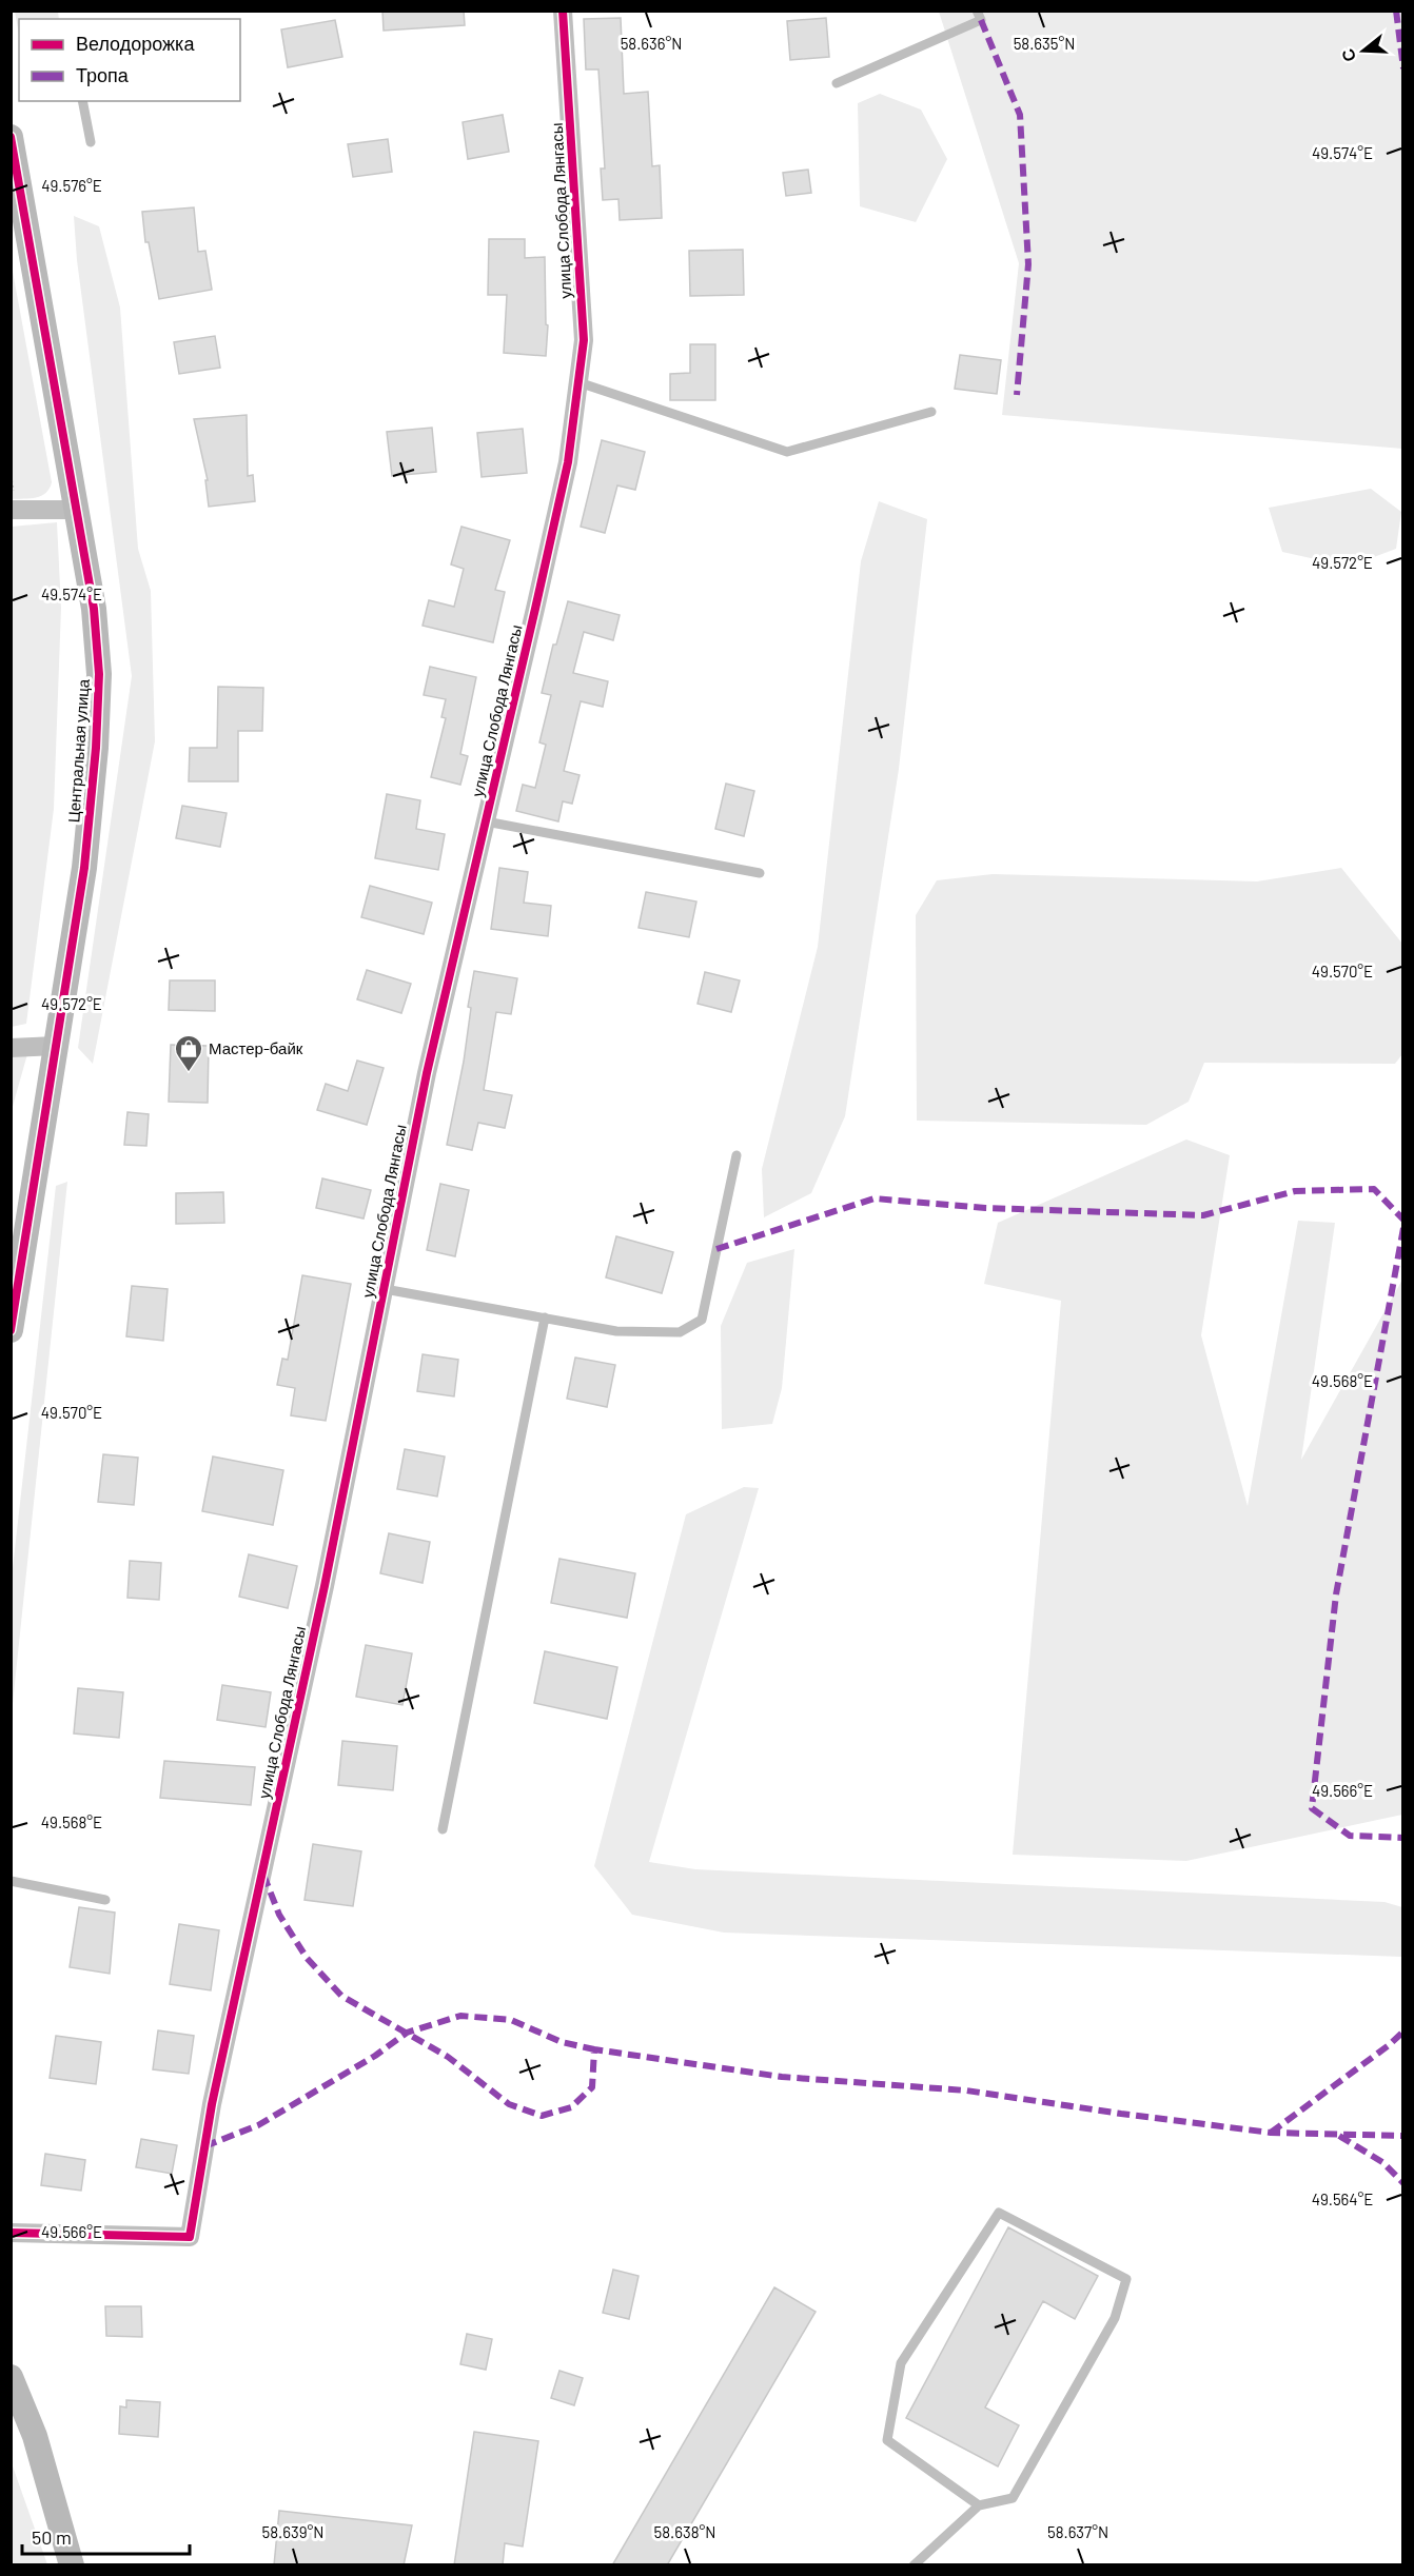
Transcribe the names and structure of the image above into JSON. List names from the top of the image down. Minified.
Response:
{"streets":{"street":["улица Слобода Лянгасы","Центральная улица"]},"places":{"shop":["Мастер-байк"]},"legend":["Велодорожка","Тропа"],"scale_bar":"50 m","north":"left","coordinates":["58.636°N","58.635°N","49.574°E","49.576°E","49.572°E","49.570°E","49.568°E","49.566°E","49.564°E","58.639°N","58.638°N","58.637°N"]}
